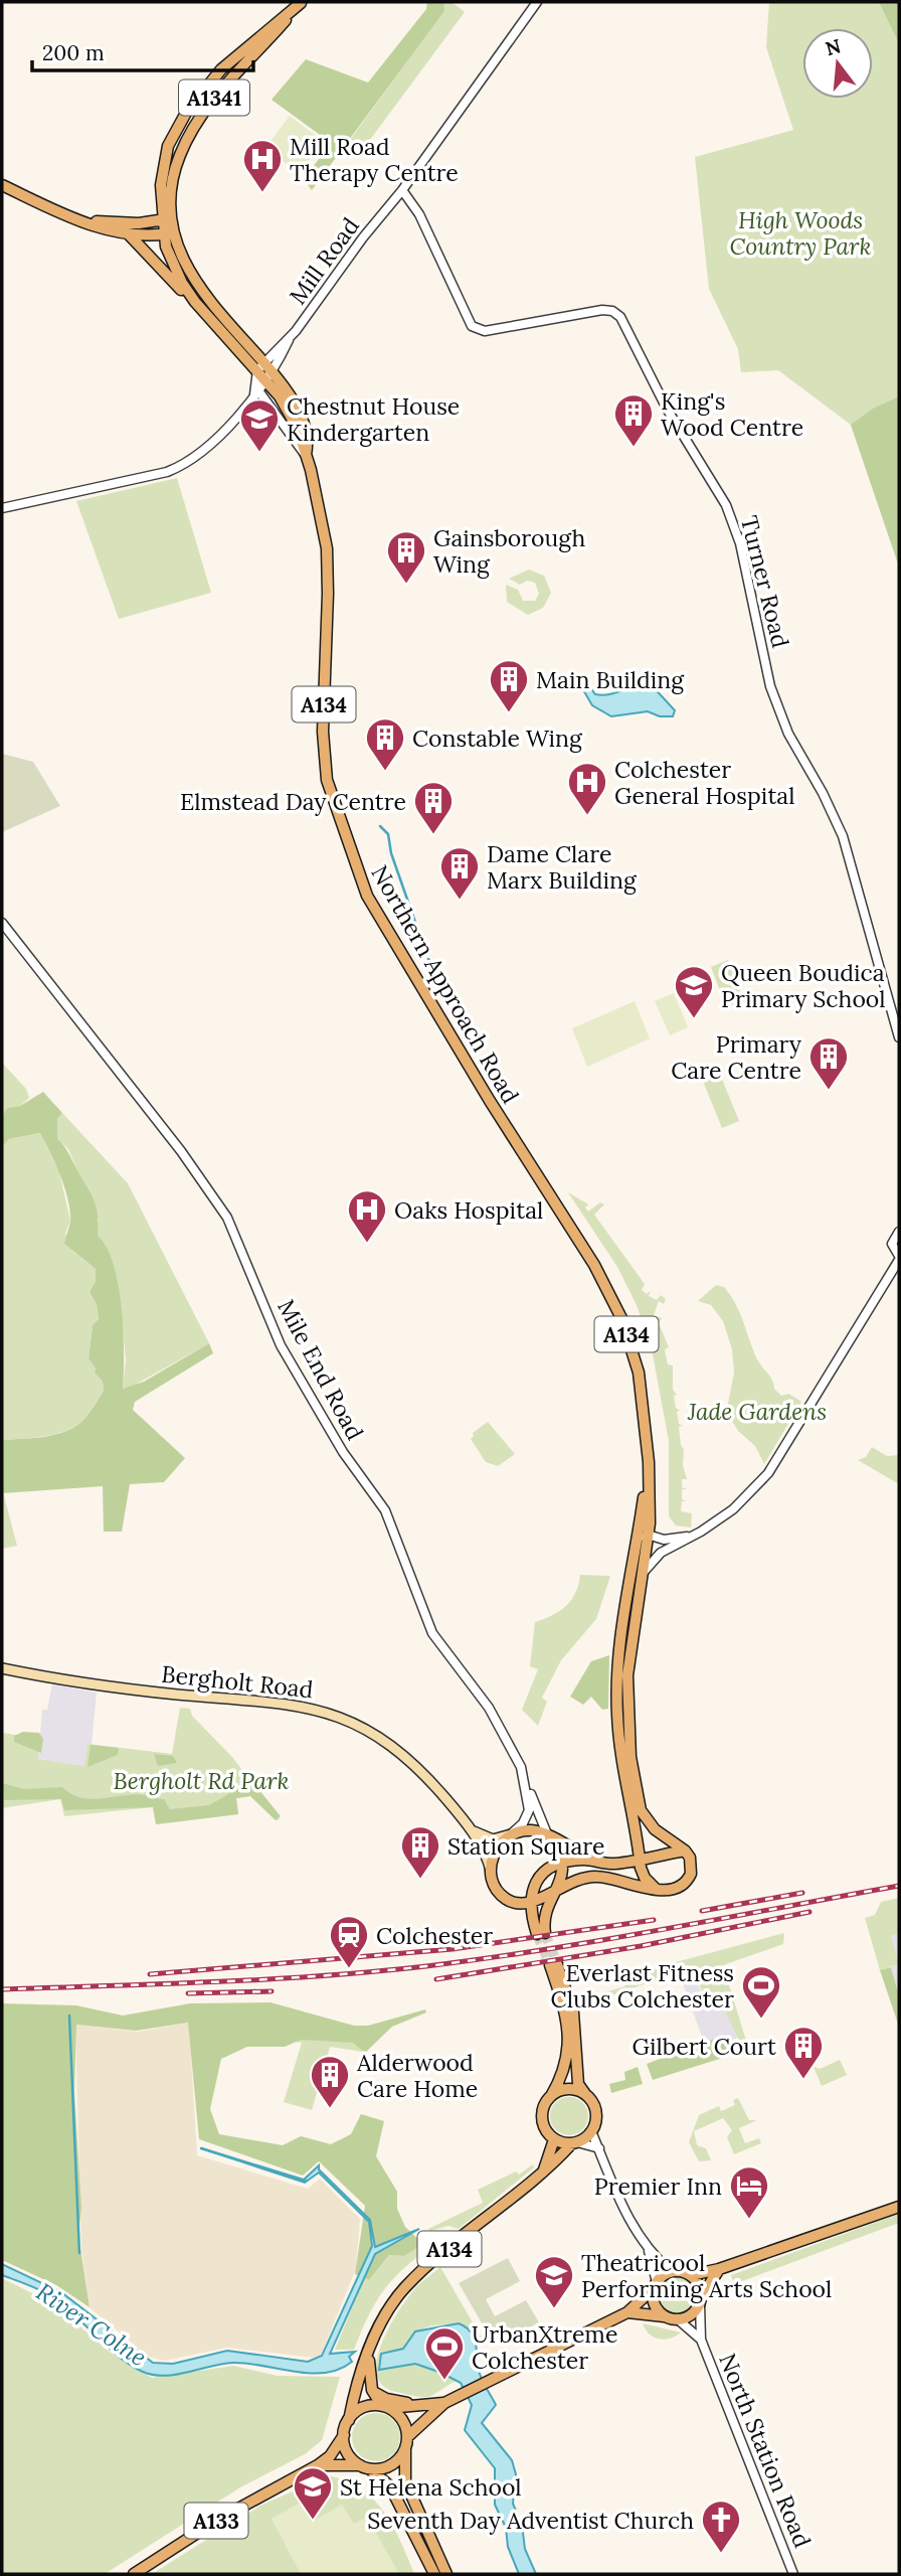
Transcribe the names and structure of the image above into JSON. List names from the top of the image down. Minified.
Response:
{"streets":{"main road":["A1341","A134","Northern Approach Road","Bergholt Road","A133"],"street":["Mill Road","Turner Road","Mile End Road","North Station Road"]},"crossings":[["A1341","Northern Approach Road"],["Mill Road","Turner Road"],["Mill Road","Northern Approach Road"],["A134","Northern Approach Road"],["A134","A133"]],"water":["River Colne"],"parks":["High Woods Country Park","Jade Gardens","Bergholt Rd Park"],"places":{"hospital":["Mill Road Therapy Centre","Colchester General Hospital","Oaks Hospital"],"building":["King's Wood Centre","Gainsborough Wing","Main Building","Constable Wing","Elmstead Day Centre","Dame Clare Marx Building","Primary Care Centre","Station Square","Gilbert Court","Alderwood Care Home"],"school or university":["Chestnut House Kindergarten","Queen Boudica Primary School","Theatricool Performing Arts School","St Helena School"],"station":["Colchester"],"sports":["Everlast Fitness Clubs Colchester","UrbanXtreme Colchester"],"hotel":["Premier Inn"],"church":["Seventh Day Adventist Church"]},"scale_bar":"200 m","north":"top"}
